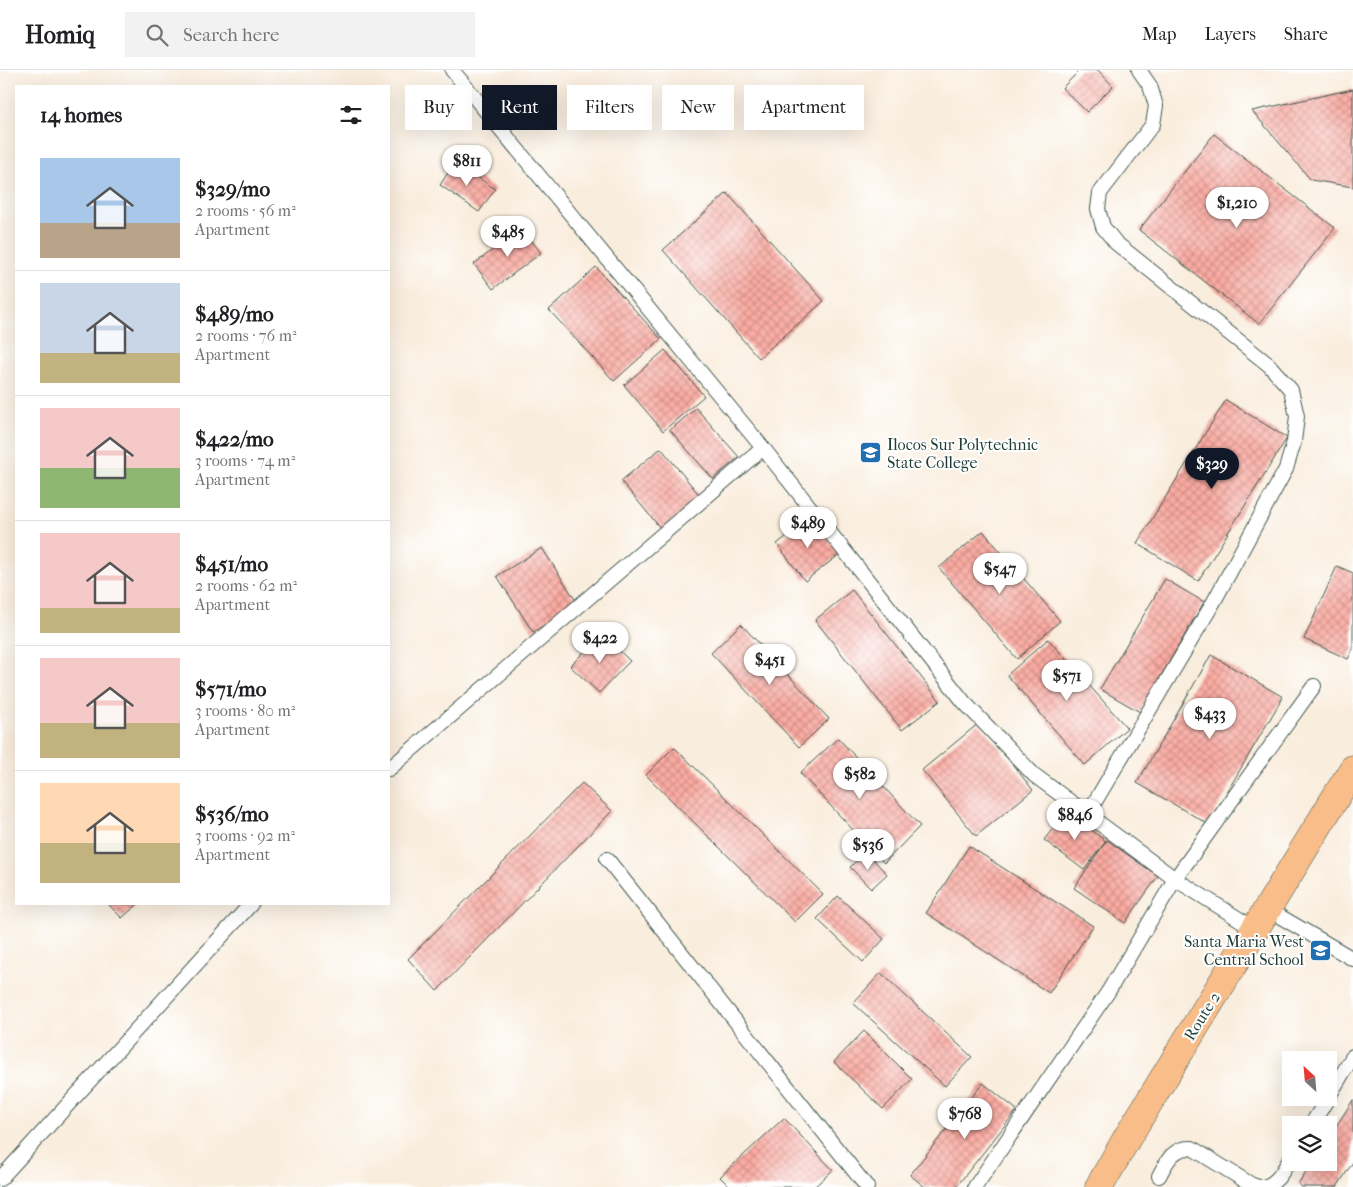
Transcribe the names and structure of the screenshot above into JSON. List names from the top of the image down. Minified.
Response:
{"streets":{"highway":["Route 2"]},"places":{"school or university":["Ilocos Sur Polytechnic State College","Santa Maria West Central School"]},"north":"top left","page":{"header":"Homiq","search":"Search here","nav":["Map","Layers","Share"],"chip":["Buy","Rent","Filters","New","Apartment"],"heading":"14 homes","price":["$811","$1,210","$485","$329","$489","$547","$422","$451","$571","$433","$582","$846","$536","$768"],"list":[{"name":"$329/mo","note":"2 rooms · 56 m² · Apartment"},{"name":"$489/mo","note":"2 rooms · 76 m² · Apartment"},{"name":"$422/mo","note":"3 rooms · 74 m² · Apartment"},{"name":"$451/mo","note":"2 rooms · 62 m² · Apartment"},{"name":"$571/mo","note":"3 rooms · 80 m² · Apartment"},{"name":"$536/mo","note":"3 rooms · 92 m² · Apartment"}]}}
